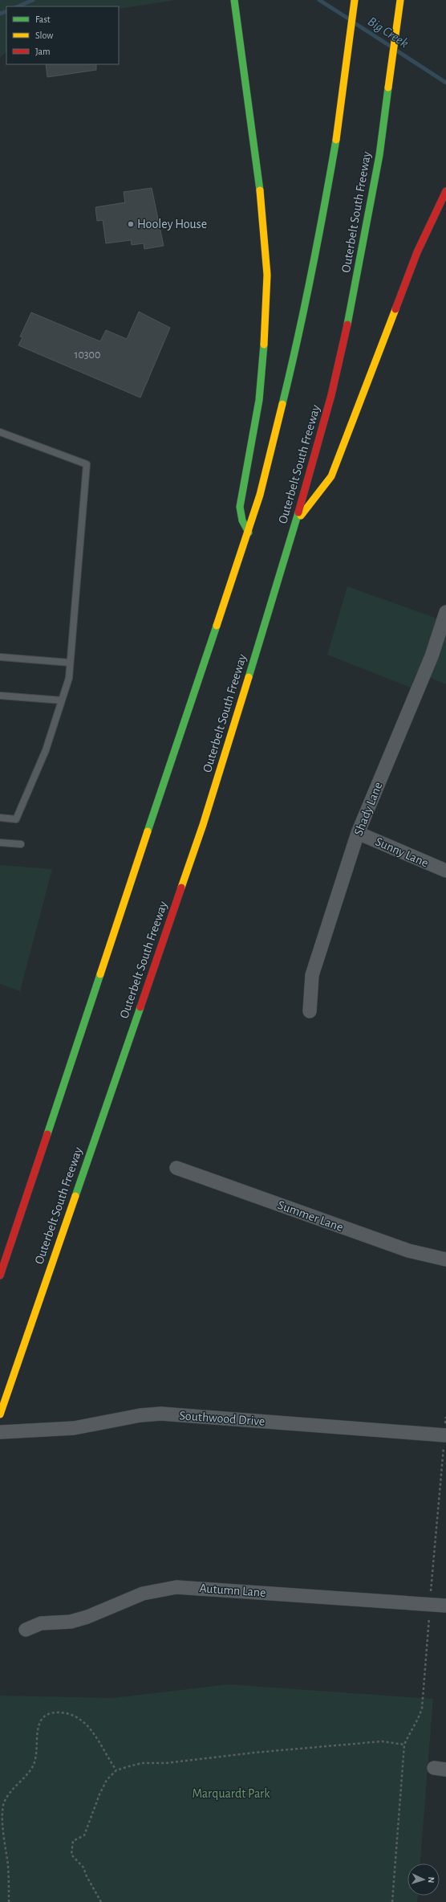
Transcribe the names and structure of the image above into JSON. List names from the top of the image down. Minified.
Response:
{"streets":{"highway":["Outerbelt South Freeway"],"street":["Shady Lane","Sunny Lane","Summer Lane","Southwood Drive","Autumn Lane"]},"crossings":[["Shady Lane","Sunny Lane"]],"water":["Big Creek"],"parks":["Marquardt Park"],"places":["Hooley House"],"house_numbers":["10300"],"legend":["Fast","Slow","Jam"],"north":"right"}
